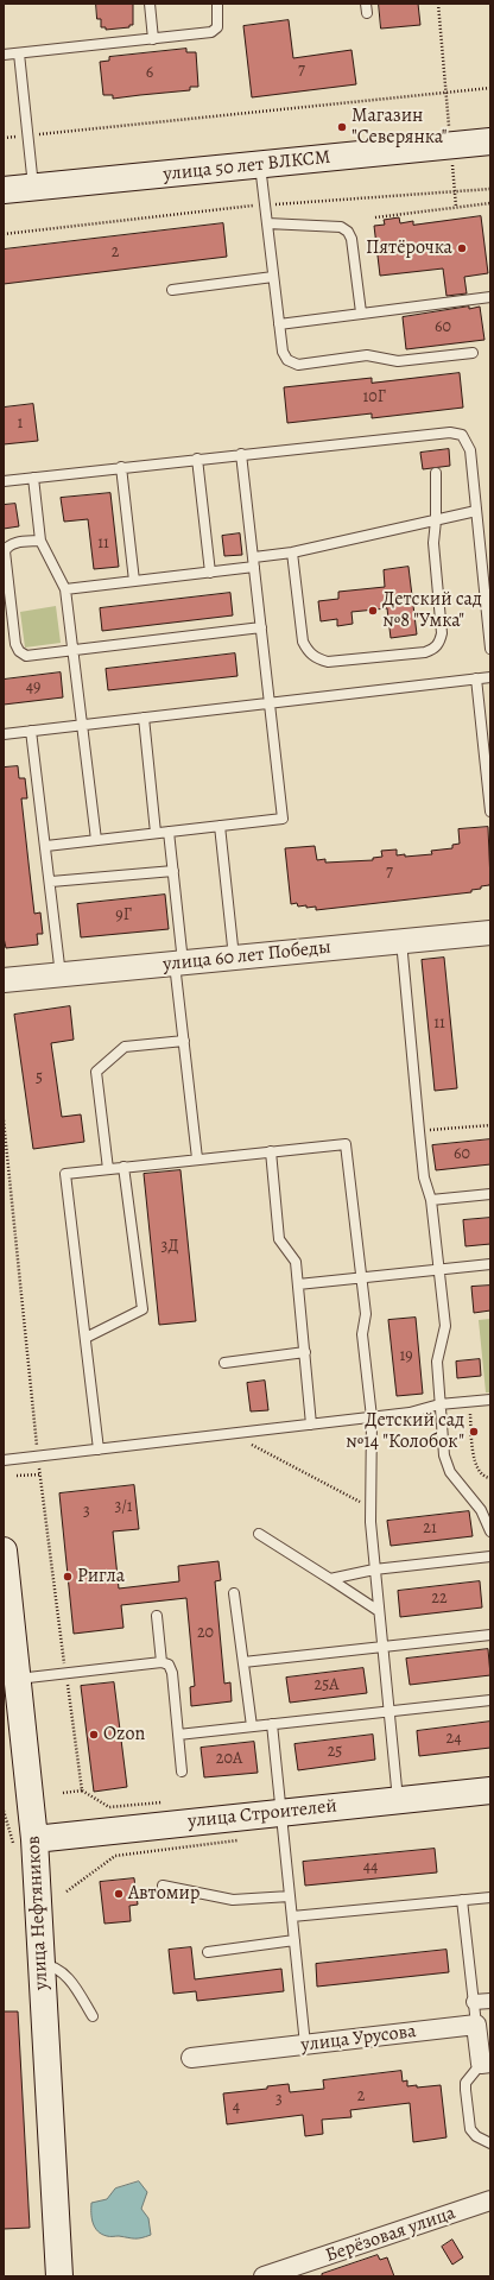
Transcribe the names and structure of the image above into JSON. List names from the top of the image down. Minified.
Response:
{"streets":{"main road":["улица 50 лет ВЛКСМ","улица Строителей","улица Нефтяников"],"street":["улица 60 лет Победы","улица Урусова","Берёзовая улица"]},"crossings":[["улица Строителей","улица Нефтяников"]],"places":["Магазин \"Северянка\"","Пятёрочка","Детский сад №8 \"Умка\"","Детский сад №14 \"Колобок\"","Ригла","Ozon","Автомир"],"house_numbers":["7","6","2","60","10Г","1","11","49","7","9Г","11","5","60","3Д","19","3/1","3","21","22","20","25А","24","25","20А","44","2","3","4"]}
